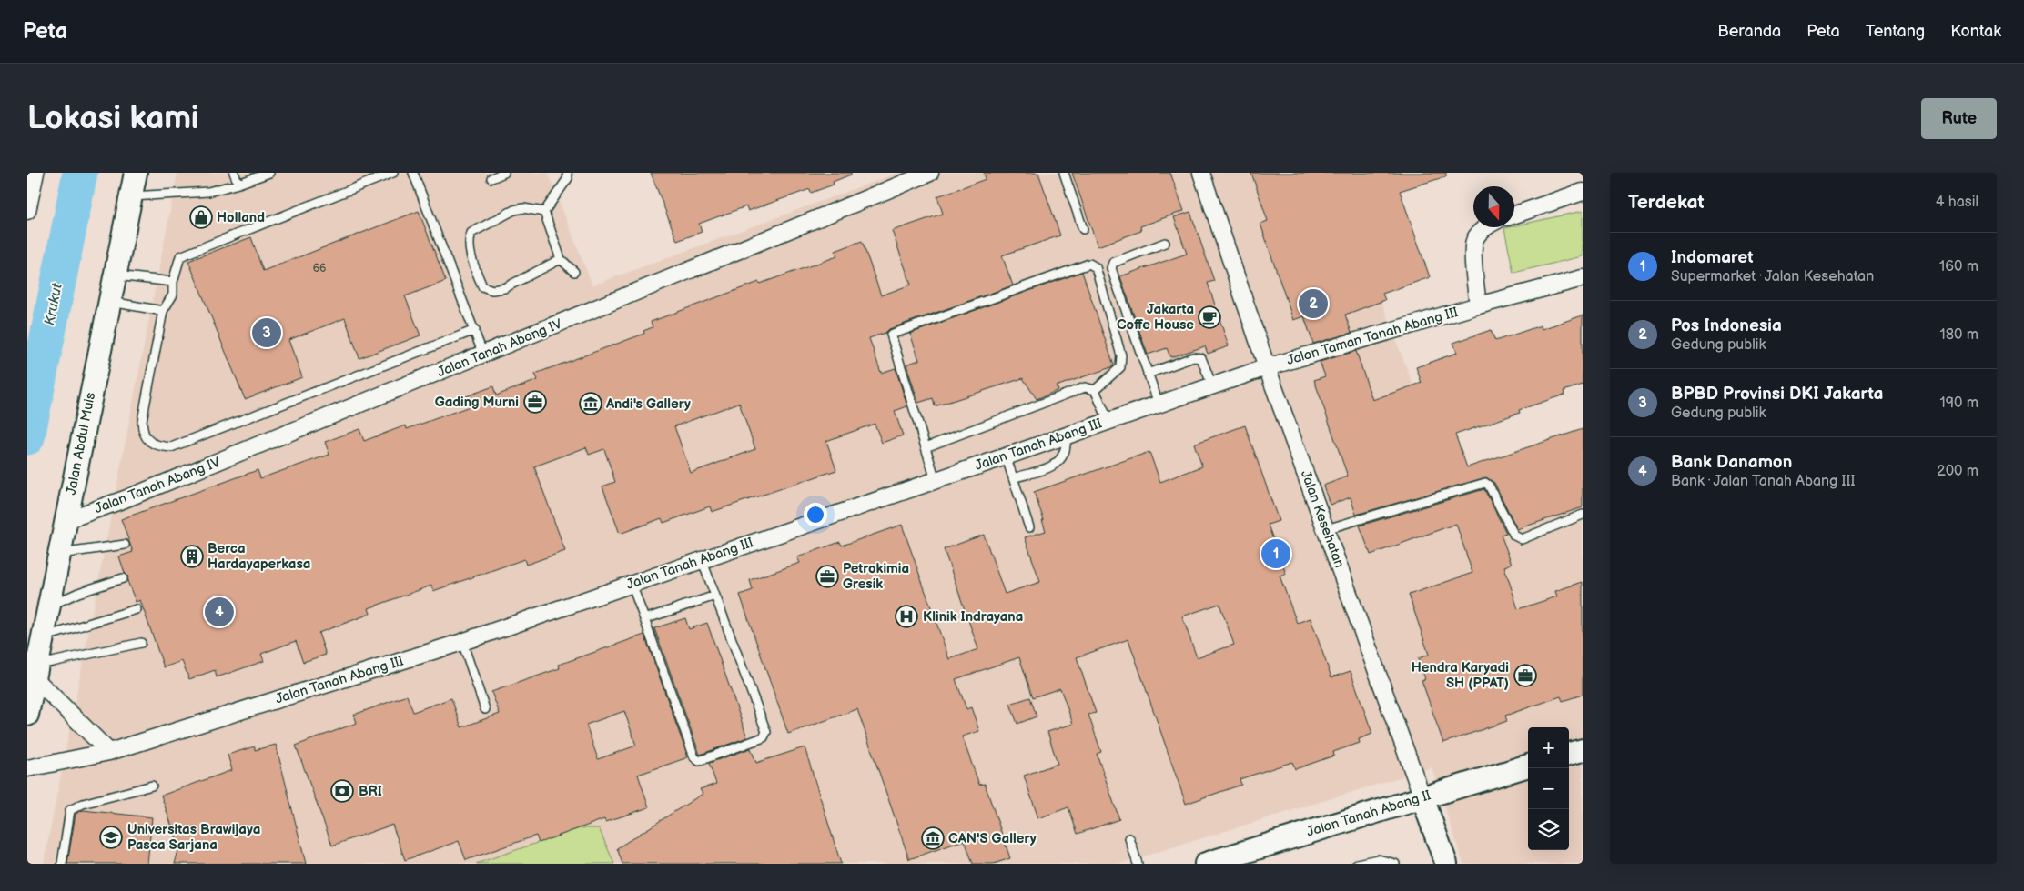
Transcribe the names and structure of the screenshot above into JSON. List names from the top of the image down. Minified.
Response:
{"streets":{"main road":["Jalan Abdul Muis","Jalan Kesehatan","Jalan Tanah Abang II"],"street":["Jalan Taman Tanah Abang III","Jalan Tanah Abang IV","Jalan Tanah Abang III"]},"crossings":[["Jalan Taman Tanah Abang III","Jalan Tanah Abang III"],["Jalan Taman Tanah Abang III","Jalan Kesehatan"],["Jalan Tanah Abang IV","Jalan Abdul Muis"],["Jalan Tanah Abang III","Jalan Kesehatan"],["Jalan Kesehatan","Jalan Tanah Abang II"]],"water":["Krukut"],"places":{"shop":["Holland"],"cafe":["Jakarta Coffe House"],"office":["Gading Murni","Petrokimia Gresik","Hendra Karyadi SH (PPAT)"],"museum":["Andi's Gallery","CAN'S Gallery"],"building":["Berca Hardayaperkasa"],"hospital":["Klinik Indrayana"],"bank":["BRI"],"school or university":["Universitas Brawijaya Pasca Sarjana"]},"house_numbers":["66"],"north":"bottom","page":{"header":"Peta","nav":["Beranda","Peta","Tentang","Kontak"],"buttons":"Rute","title":"Lokasi kami","heading":["Terdekat","4 hasil"],"list":[{"mark":"1","name":"Indomaret","note":"Supermarket · Jalan Kesehatan","value":"160 m"},{"mark":"2","name":"Pos Indonesia","note":"Gedung publik","value":"180 m"},{"mark":"3","name":"BPBD Provinsi DKI Jakarta","note":"Gedung publik","value":"190 m"},{"mark":"4","name":"Bank Danamon","note":"Bank · Jalan Tanah Abang III","value":"200 m"}],"pins":["2","3","1","4"],"map_buttons":["+","−"]}}
